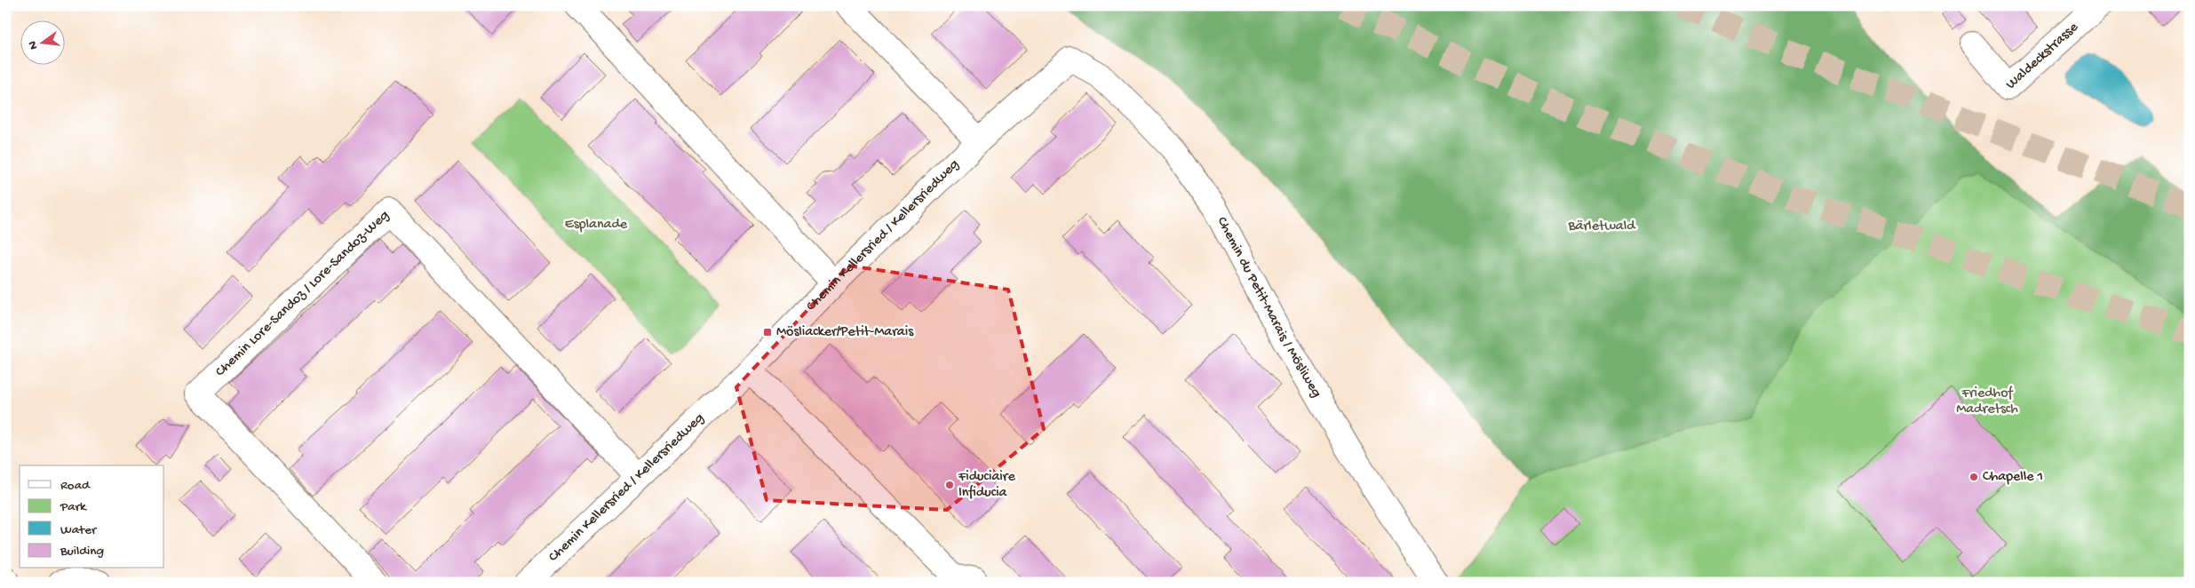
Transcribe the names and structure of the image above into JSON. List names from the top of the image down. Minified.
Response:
{"streets":{"street":["Waldeckstrasse","Chemin Kellersried / Kellersriedweg","Chemin Lore-Sandoz / Lore-Sandoz-Weg","Chemin du Petit-Marais / Mösliweg"]},"crossings":[["Chemin Kellersried / Kellersriedweg","Chemin Lore-Sandoz / Lore-Sandoz-Weg"],["Chemin Kellersried / Kellersriedweg","Chemin du Petit-Marais / Mösliweg"]],"parks":["Esplanade","Bärletwald","Friedhof Madretsch"],"places":{"transit":["Mösliacker/Petit-Marais"],"other":["Chapelle 1","Fiduciaire Infiducia"]},"legend":["Road","Park","Water","Building"],"north":"left"}
